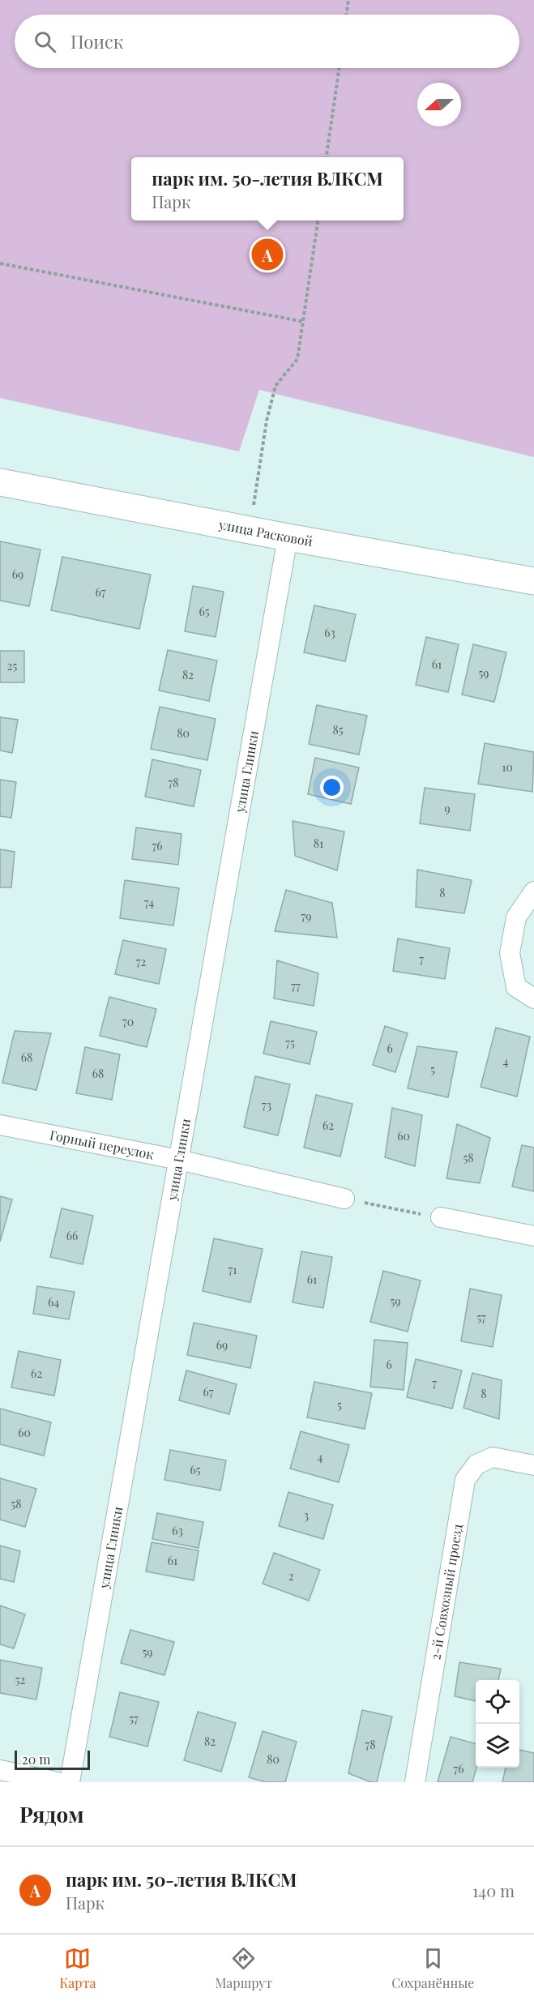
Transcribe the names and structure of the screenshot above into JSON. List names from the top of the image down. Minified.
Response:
{"streets":{"street":["улица Расковой","улица Глинки","Горный переулок","2-й Совхозный проезд"]},"crossings":[["улица Расковой","улица Глинки"],["улица Глинки","Горный переулок"]],"house_numbers":["69","67","65","63","61","25","59","82","85","80","10","78","9","81","76","8","74","79","7","72","77","70","75","6","68","4","5","68","73","62","60","58","66","71","61","59","64","57","69","6","62","7","67","8","5","60","4","65","58","3","63","61","2","59","52","57","82","78","80","76"],"scale_bar":"20 m","north":"left","page":{"search":"Поиск","popup":["парк им. 50-летия ВЛКСМ","Парк"],"pins":"A","scale":"20 m","heading":"Рядом","list":[{"mark":"A","name":"парк им. 50-летия ВЛКСМ","note":"Парк","value":"140 m"}],"nav":["Карта","Маршрут","Сохранённые"]}}
